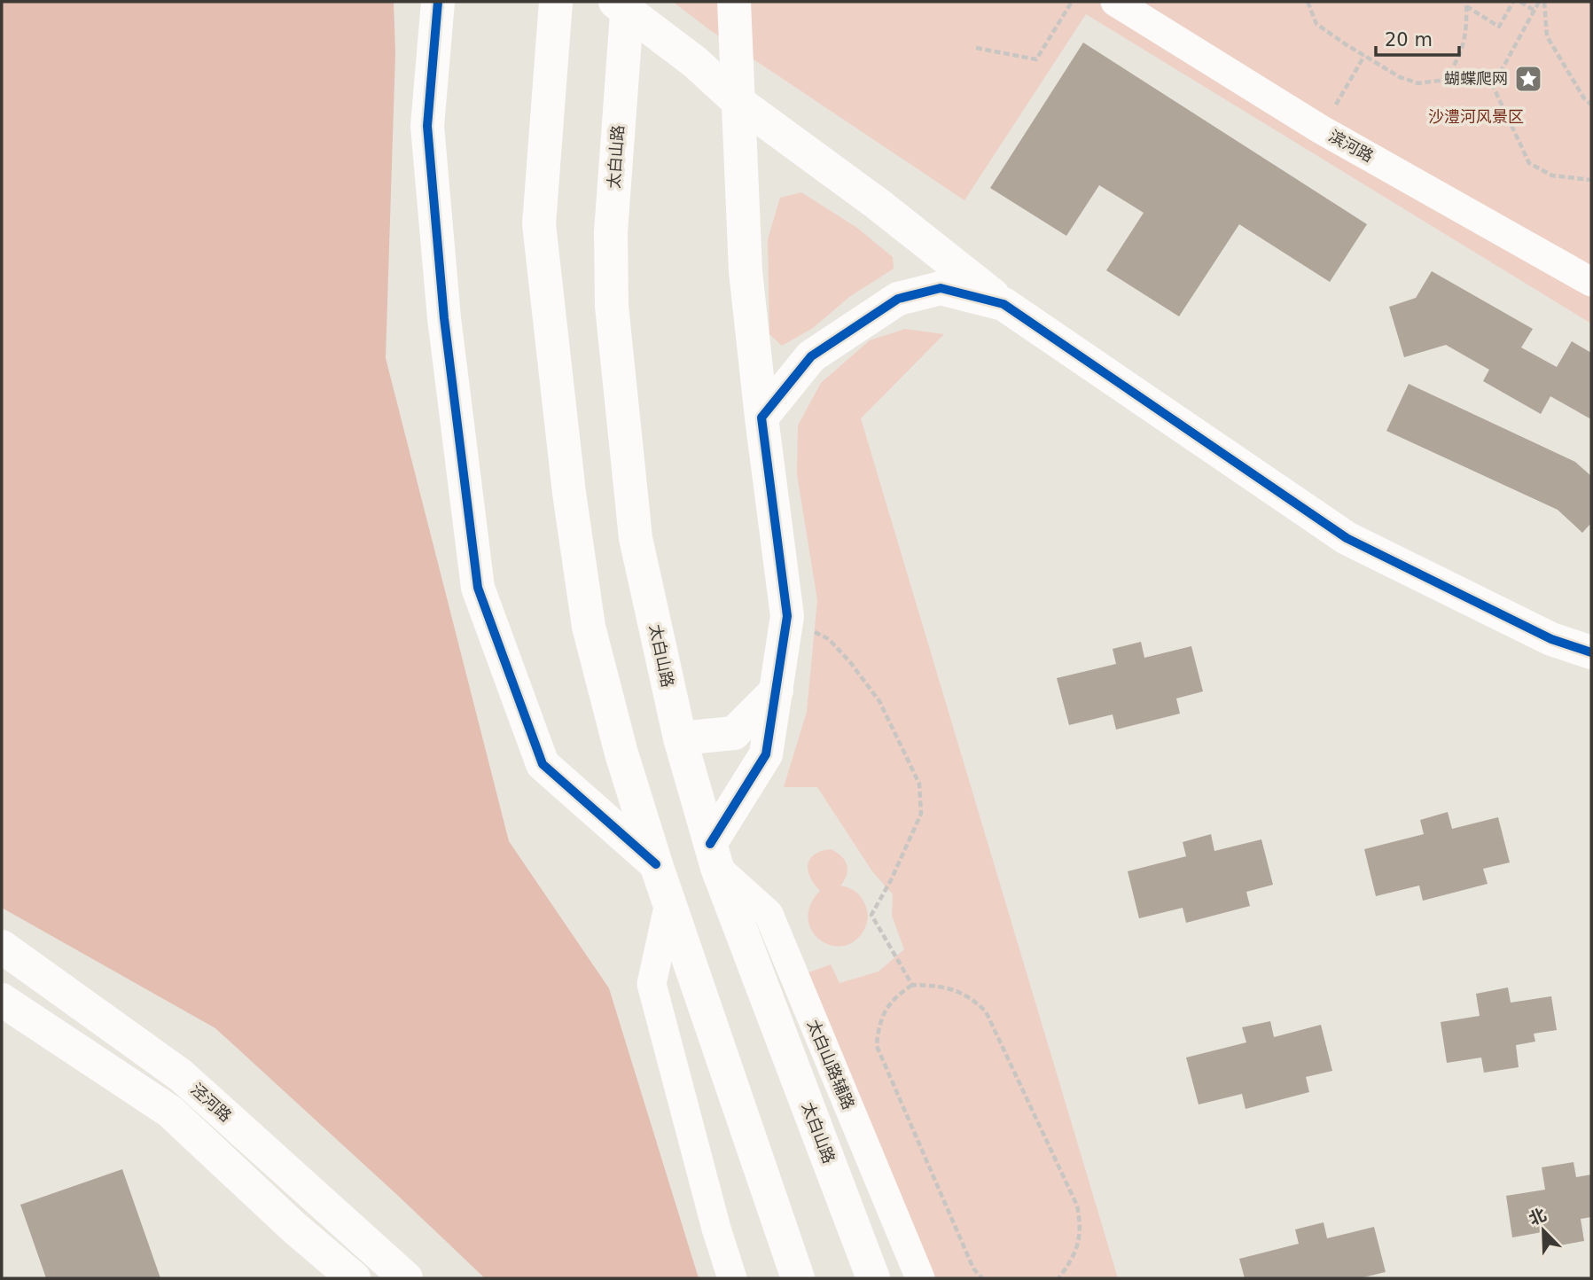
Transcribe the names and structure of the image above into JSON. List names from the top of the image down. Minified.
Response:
{"streets":{"street":["滨河路","太白山路","太白山路辅路","泾河路"]},"crossings":[["太白山路","太白山路辅路"]],"parks":["沙澧河风景区"],"places":{"place":["蝴蝶爬网"]},"scale_bar":"20 m","north":"top left"}
